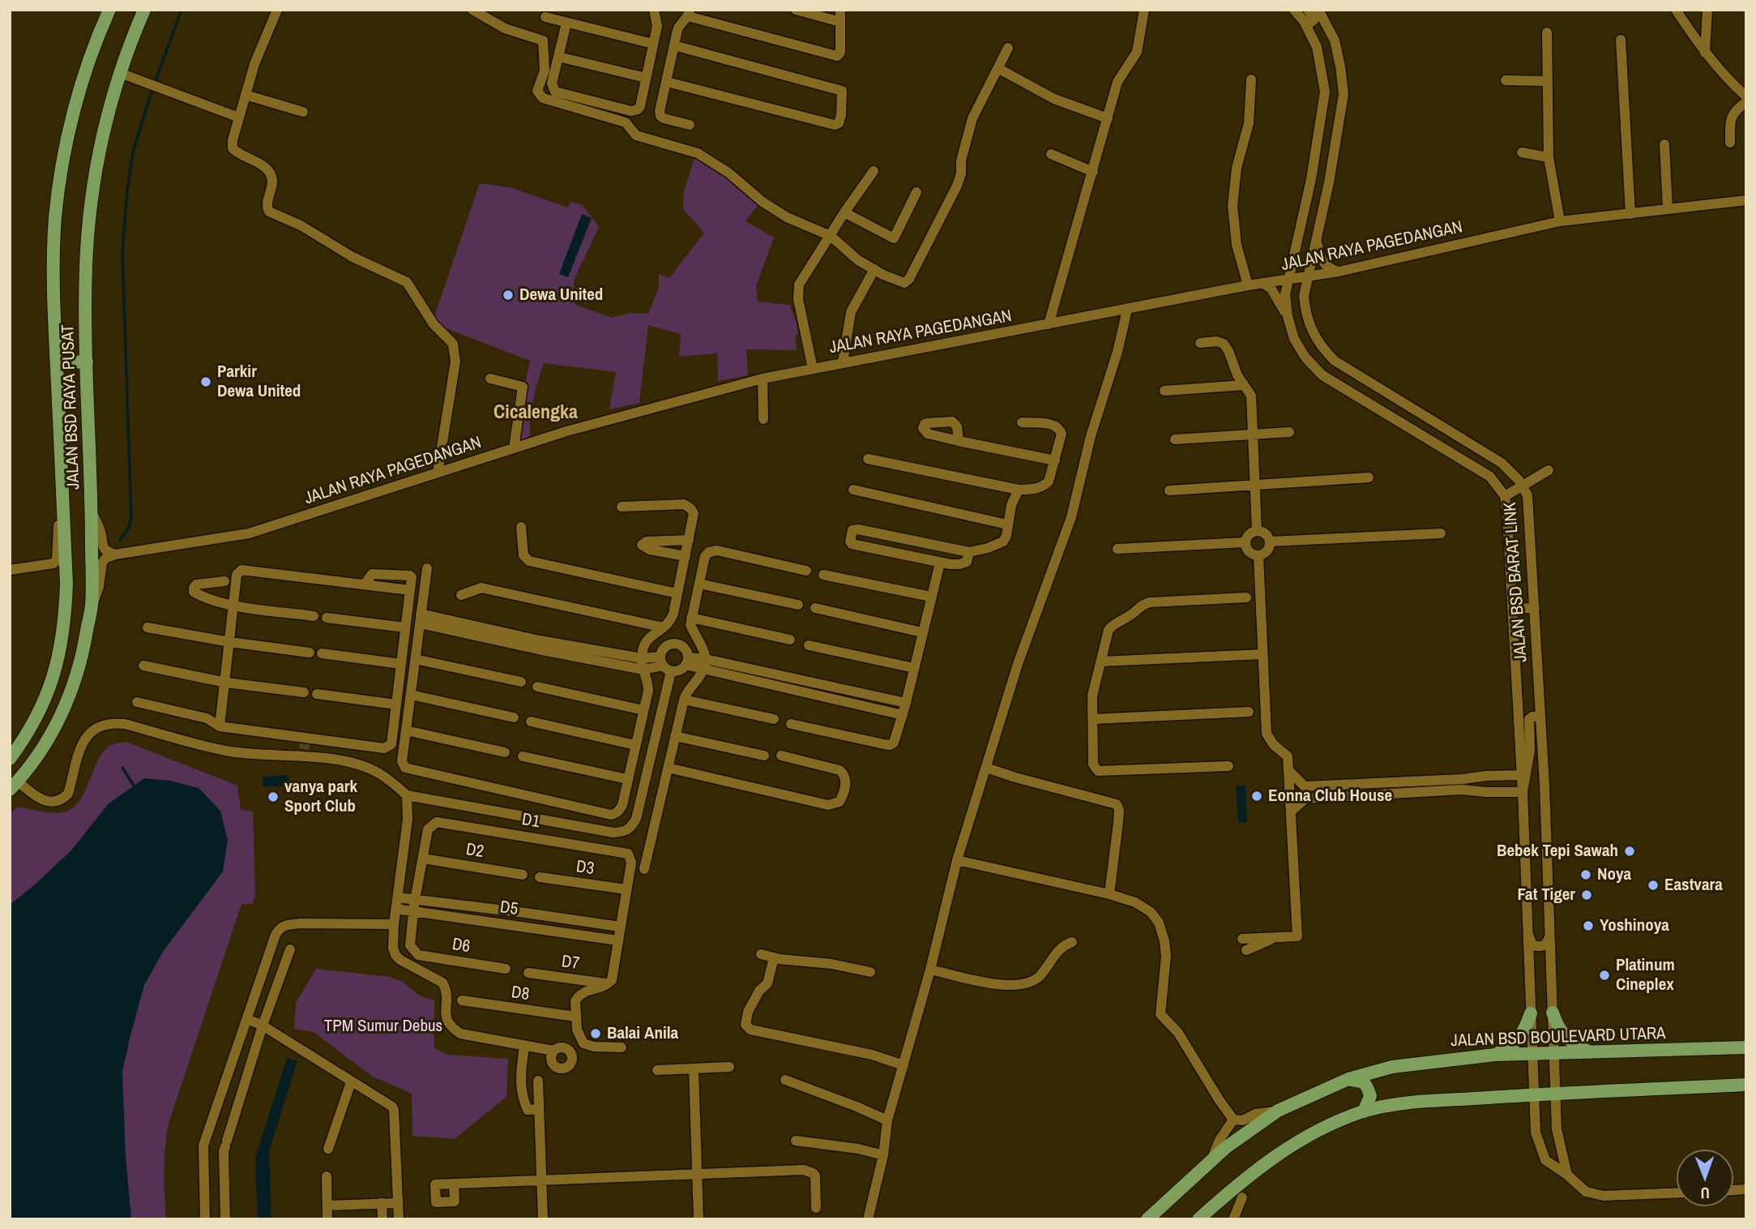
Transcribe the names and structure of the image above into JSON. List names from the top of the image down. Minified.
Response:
{"streets":{"main road":["JALAN BSD RAYA PUSAT","JALAN BSD BOULEVARD UTARA"],"street":["JALAN RAYA PAGEDANGAN","JALAN BSD BARAT LINK","D1","D2","D3","D5","D6","D7","D8"]},"crossings":[["JALAN RAYA PAGEDANGAN","JALAN BSD BARAT LINK"],["JALAN BSD BARAT LINK","JALAN BSD BOULEVARD UTARA"],["D1","D2"],["D1","D3"],["D5","D6"]],"districts":["Cicalengka"],"parks":["TPM Sumur Debus"],"places":["Dewa United","Parkir Dewa United","Eonna Club House","vanya park Sport Club","Bebek Tepi Sawah","Noya","Eastvara","Fat Tiger","Yoshinoya","Platinum Cineplex","Balai Anila"],"north":"bottom"}
